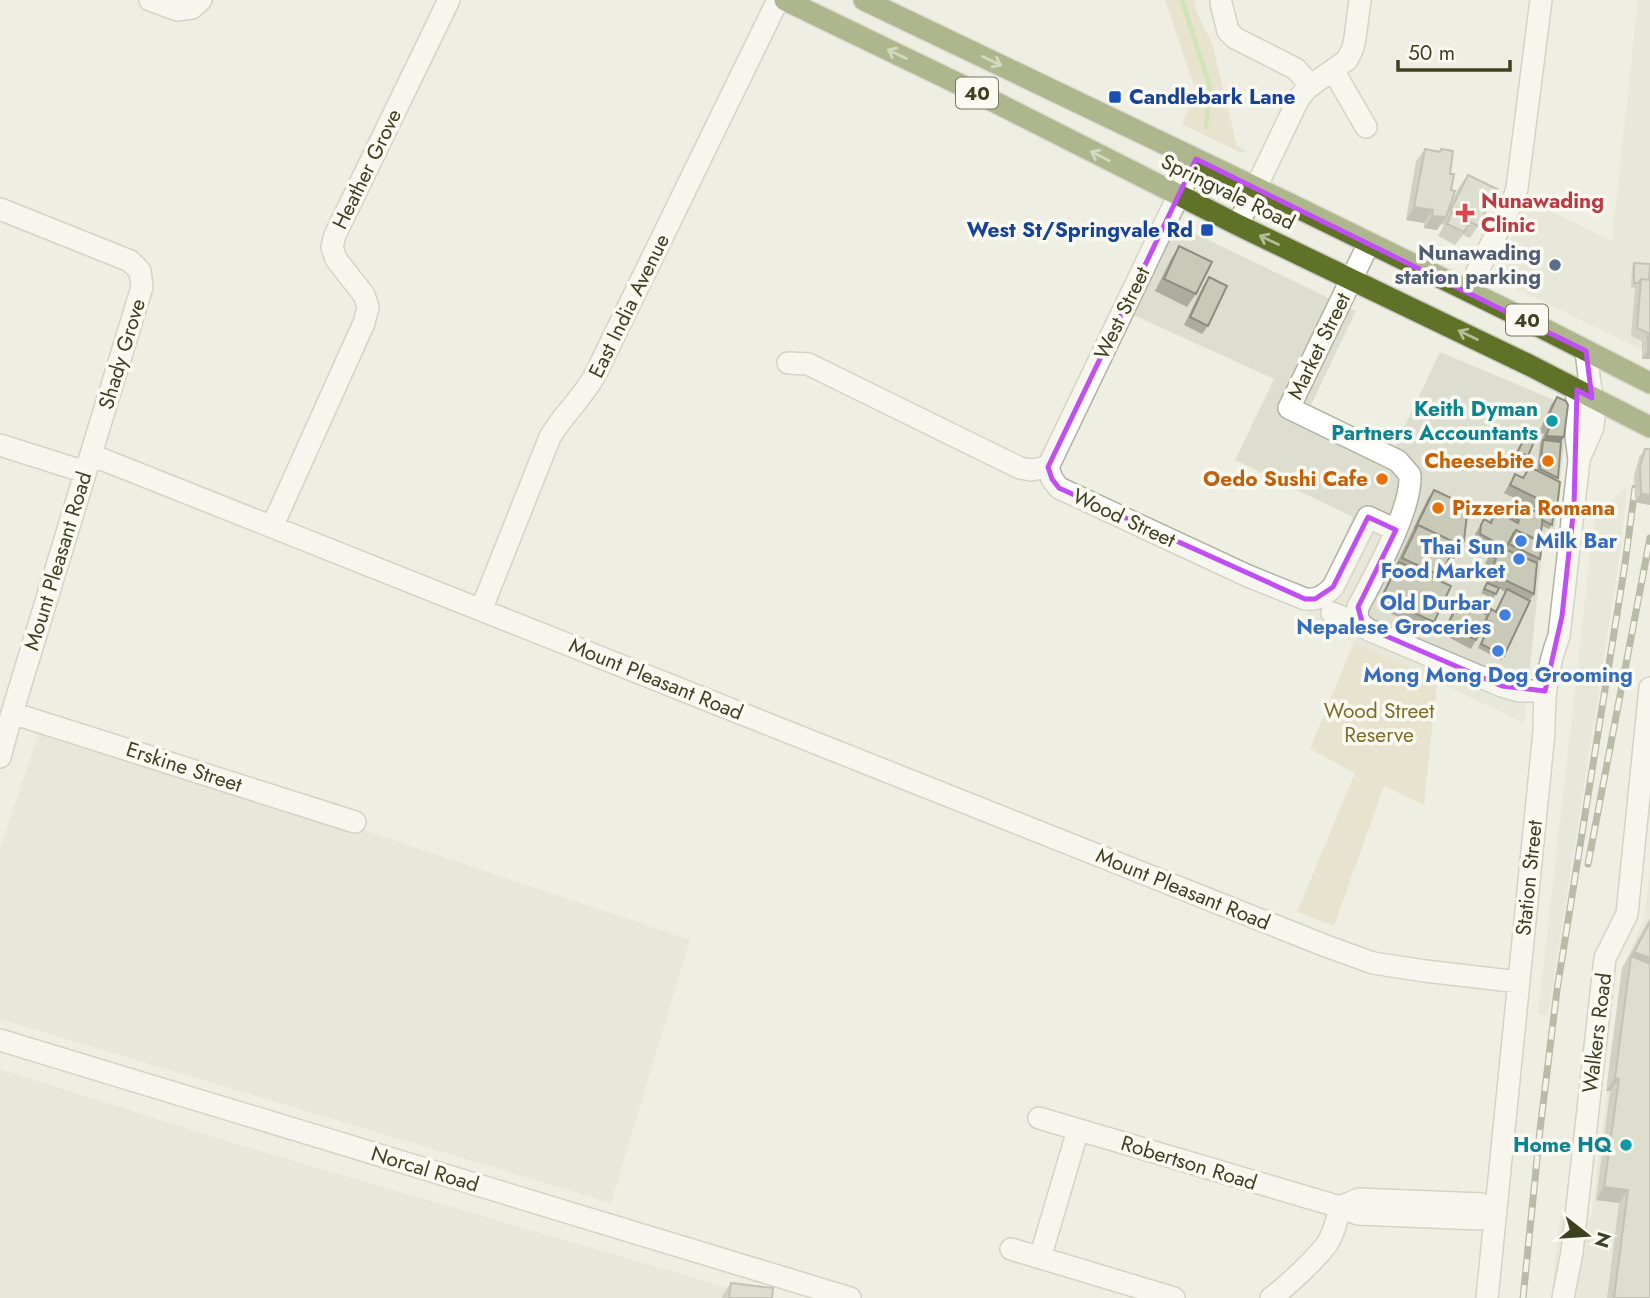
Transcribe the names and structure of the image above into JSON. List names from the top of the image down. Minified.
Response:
{"streets":{"highway":["40","Springvale Road"],"street":["Heather Grove","East India Avenue","West Street","Market Street","Shady Grove","Wood Street","Mount Pleasant Road","Erskine Street","Station Street","Walkers Road","Robertson Road","Norcal Road"]},"crossings":[["Heather Grove","Mount Pleasant Road"],["Springvale Road","West Street"],["Springvale Road","Market Street"],["Springvale Road","Station Street"],["East India Avenue","Mount Pleasant Road"],["West Street","Wood Street"],["Market Street","Wood Street"],["Shady Grove","Mount Pleasant Road"],["Mount Pleasant Road","Erskine Street"],["Mount Pleasant Road","Station Street"],["Station Street","Robertson Road"]],"parks":["Wood Street Reserve"],"places":{"transit":["Candlebark Lane","West St/Springvale Rd"],"health":["Nunawading Clinic"],"other":["Nunawading station parking","Keith Dyman Partners Accountants","Cheesebite","Oedo Sushi Cafe","Pizzeria Romana","Milk Bar","Thai Sun Food Market","Old Durbar Nepalese Groceries","Mong Mong Dog Grooming","Home HQ"]},"scale_bar":"50 m","north":"right"}
